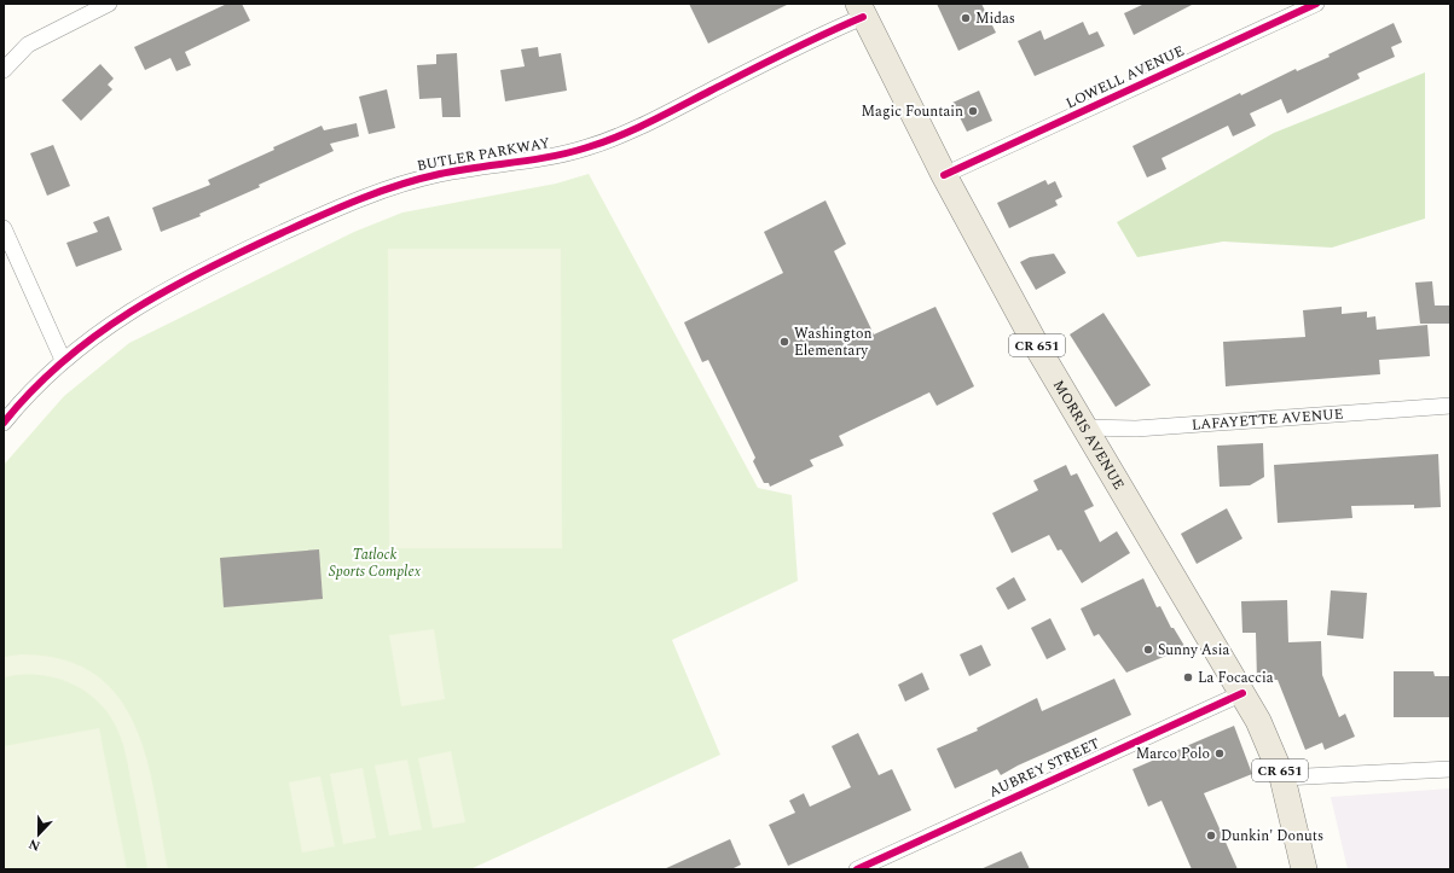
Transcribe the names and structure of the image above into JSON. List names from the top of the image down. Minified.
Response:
{"streets":{"main road":["CR 651","MORRIS AVENUE"],"street":["LOWELL AVENUE","BUTLER PARKWAY","LAFAYETTE AVENUE","AUBREY STREET"]},"crossings":[["LOWELL AVENUE","MORRIS AVENUE"],["BUTLER PARKWAY","MORRIS AVENUE"],["LAFAYETTE AVENUE","MORRIS AVENUE"],["MORRIS AVENUE","AUBREY STREET"]],"parks":["Tatlock Sports Complex"],"places":["Midas","Magic Fountain","Washington Elementary","Sunny Asia","La Focaccia","Marco Polo","Dunkin' Donuts"],"north":"bottom"}
